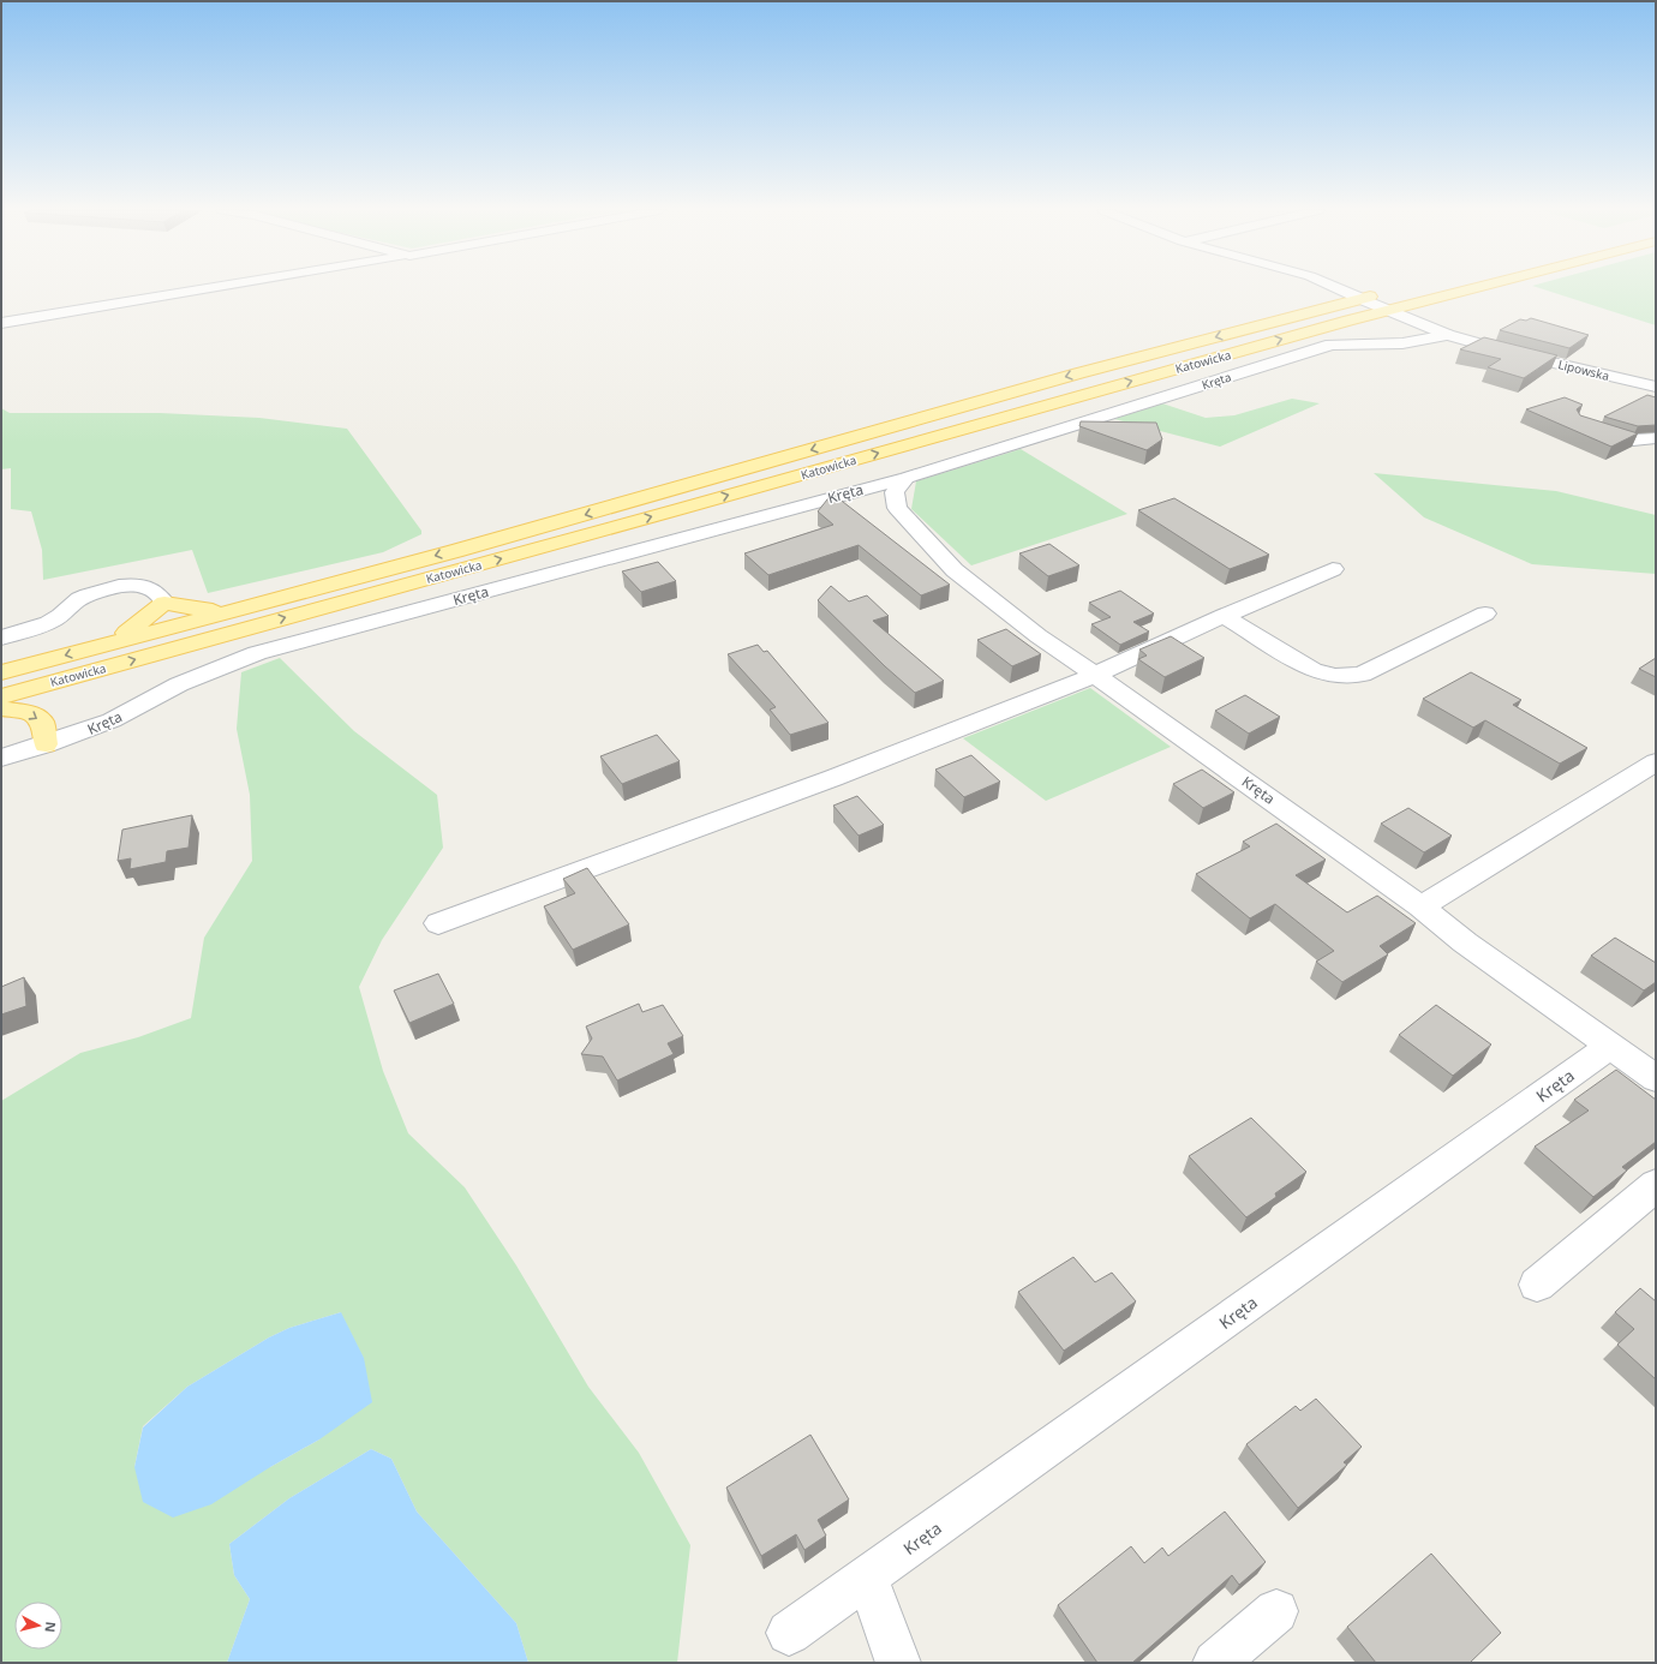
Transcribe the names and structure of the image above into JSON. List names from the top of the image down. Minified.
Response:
{"streets":{"main road":["Katowicka"],"street":["Lipowska","Kręta"]},"crossings":[["Katowicka","Lipowska"],["Lipowska","Kręta"]],"north":"right"}
